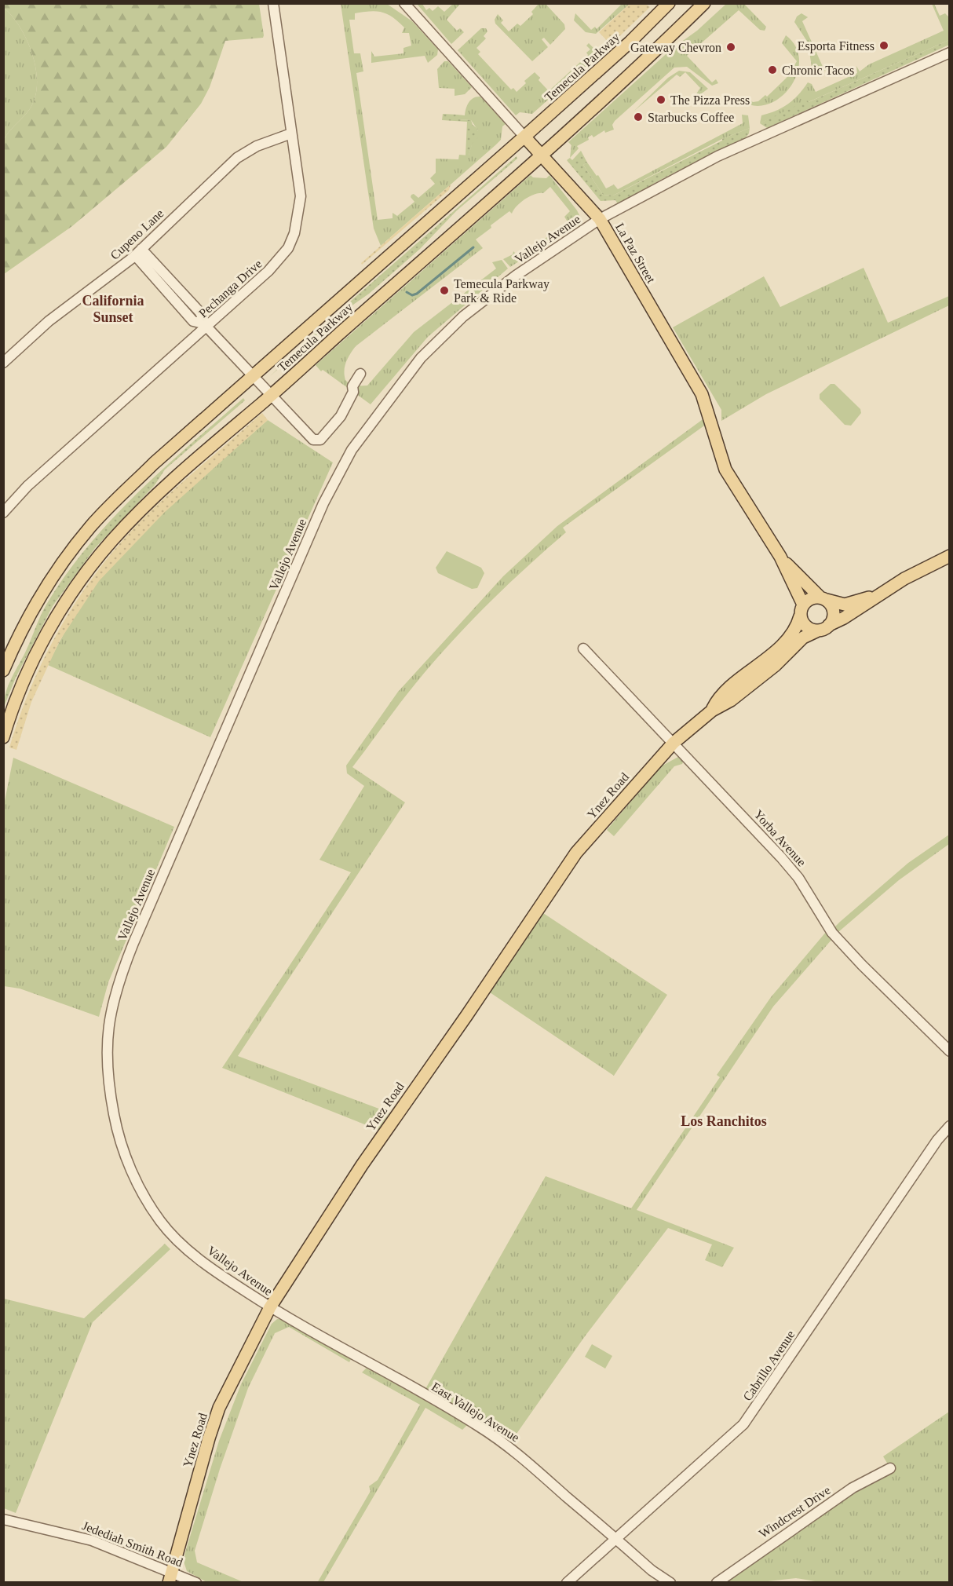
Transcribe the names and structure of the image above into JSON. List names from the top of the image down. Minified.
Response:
{"streets":{"main road":["Temecula Parkway","La Paz Street","Ynez Road"],"street":["Cupeno Lane","Vallejo Avenue","Pechanga Drive","Yorba Avenue","Cabrillo Avenue","East Vallejo Avenue","Windcrest Drive","Jedediah Smith Road"]},"crossings":[["Temecula Parkway","La Paz Street"],["Cupeno Lane","Pechanga Drive"],["Vallejo Avenue","La Paz Street"],["Vallejo Avenue","Ynez Road"],["Vallejo Avenue","East Vallejo Avenue"],["La Paz Street","Ynez Road"],["Ynez Road","Yorba Avenue"],["Ynez Road","East Vallejo Avenue"],["Ynez Road","Jedediah Smith Road"],["Cabrillo Avenue","East Vallejo Avenue"]],"districts":["California Sunset","Los Ranchitos"],"places":["Esporta Fitness","Gateway Chevron","Chronic Tacos","The Pizza Press","Starbucks Coffee","Temecula Parkway Park & Ride"]}
